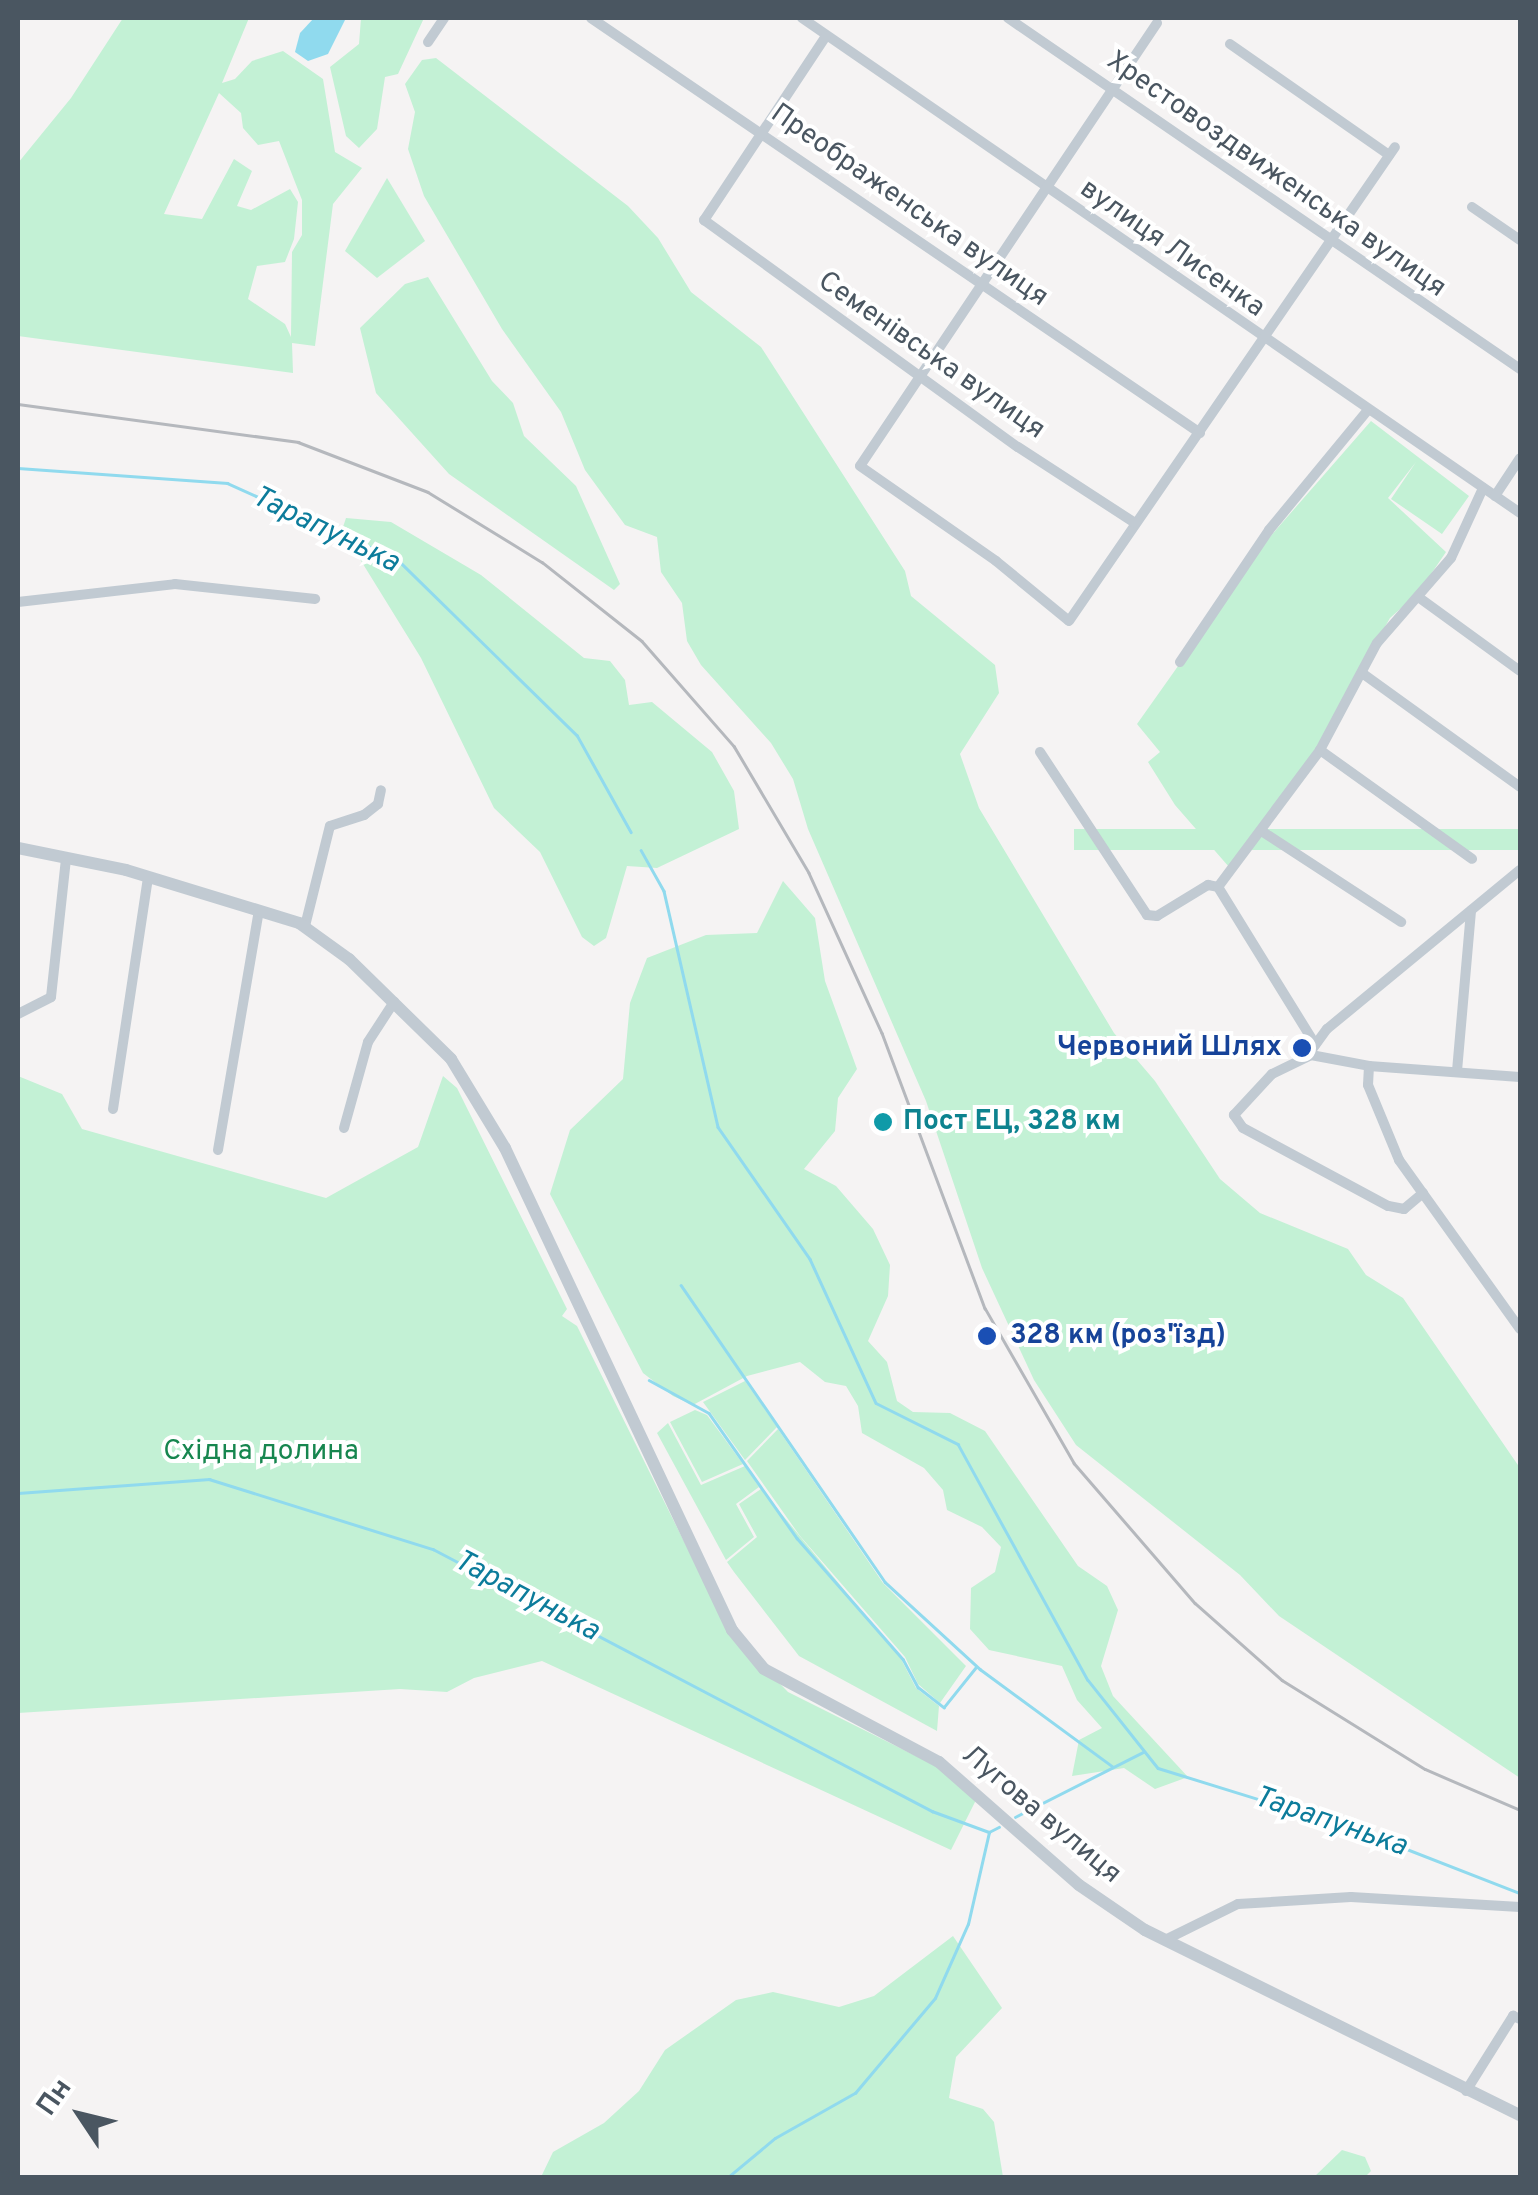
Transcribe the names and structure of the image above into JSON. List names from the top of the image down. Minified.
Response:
{"streets":{"street":["Хрестовоздвиженська вулиця","Преображенська вулиця","вулиця Лисенка","Семенівська вулиця","Лугова вулиця"]},"crossings":[["Преображенська вулиця","Семенівська вулиця"]],"water":["Тарапунька"],"parks":["Східна долина"],"places":["Червоний Шлях","Пост ЕЦ, 328 км","328 км (роз'їзд)"],"north":"top left"}
